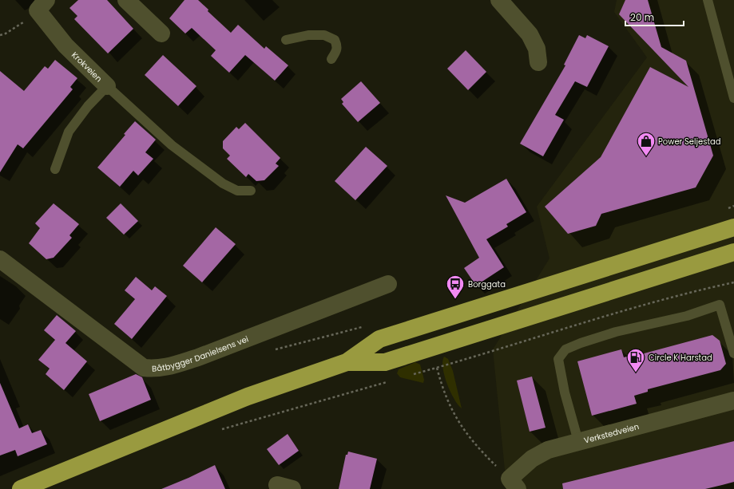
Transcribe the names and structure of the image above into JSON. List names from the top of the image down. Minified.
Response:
{"streets":{"street":["Krokveien","Båtbygger Danielsens vei","Verkstedveien"]},"places":{"shop":["Power Seljestad"],"bus stop":["Borggata"],"fuel station":["Circle K Harstad"]},"scale_bar":"20 m"}
